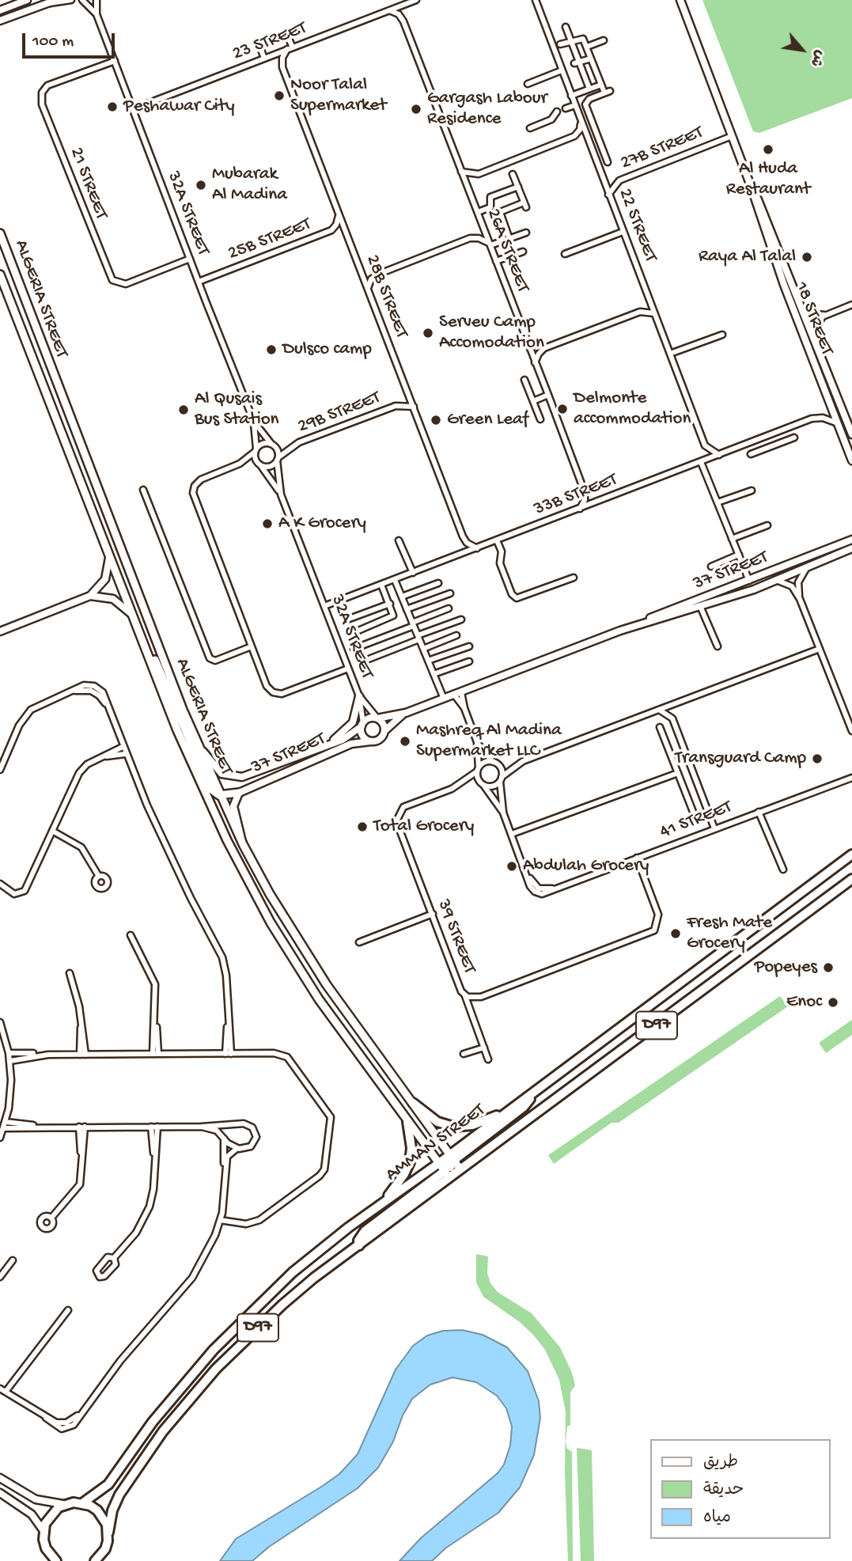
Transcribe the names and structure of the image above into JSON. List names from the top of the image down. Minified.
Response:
{"streets":{"main road":["ALGERIA STREET","D97","AMMAN STREET"],"street":["23 STREET","27B STREET","21 STREET","32A STREET","22 STREET","25B STREET","26A STREET","28B STREET","18 STREET","29B STREET","33B STREET","37 STREET","41 STREET","39 STREET"]},"crossings":[["23 STREET","32A STREET"],["23 STREET","26A STREET"],["23 STREET","28B STREET"],["27B STREET","22 STREET"],["27B STREET","18 STREET"],["21 STREET","32A STREET"],["32A STREET","25B STREET"],["32A STREET","29B STREET"],["32A STREET","33B STREET"],["32A STREET","37 STREET"],["22 STREET","33B STREET"],["25B STREET","28B STREET"],["26A STREET","33B STREET"],["28B STREET","29B STREET"],["28B STREET","33B STREET"],["ALGERIA STREET","37 STREET"],["ALGERIA STREET","AMMAN STREET"],["18 STREET","33B STREET"],["41 STREET","39 STREET"]],"places":["Noor Talal Supermarket","Peshawar City","Gargash Labour Residence","Al Huda Restaurant","Mubarak Al Madina","Raya Al Talal","Serveu Camp Accomodation","Dulsco camp","Delmonte accommodation","Al Qusais Bus Station","Green Leaf","A K Grocery","Mashreq Al Madina Supermarket LLC","Transguard Camp","Total Grocery","Abdulah Grocery","Fresh Mate Grocery","Popeyes","Enoc"],"legend":["طريق","حديقة","مياه"],"scale_bar":"100 m","north":"bottom right"}
